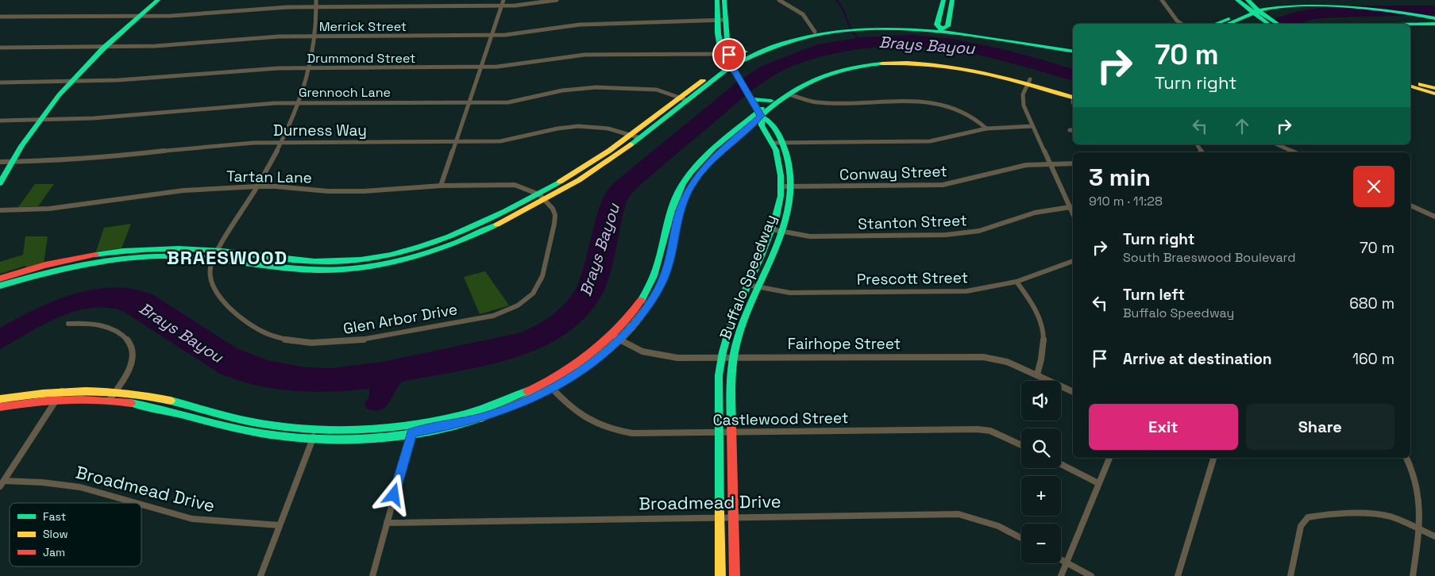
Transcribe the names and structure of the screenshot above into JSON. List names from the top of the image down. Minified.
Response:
{"streets":{"main road":["Buffalo Speedway"],"street":["Merrick Street","Drummond Street","Grennoch Lane","Durness Way","Conway Street","Tartan Lane","Stanton Street","Prescott Street","Glen Arbor Drive","Fairhope Street","Castlewood Street","Broadmead Drive"]},"crossings":[["Merrick Street","Buffalo Speedway"],["Drummond Street","Buffalo Speedway"],["Conway Street","Buffalo Speedway"],["Tartan Lane","Glen Arbor Drive"],["Stanton Street","Buffalo Speedway"],["Buffalo Speedway","Prescott Street"],["Buffalo Speedway","Fairhope Street"],["Buffalo Speedway","Castlewood Street"],["Buffalo Speedway","Broadmead Drive"]],"districts":["BRAESWOOD"],"water":["Brays Bayou"],"legend":["Fast","Slow","Jam"],"page":{"turn":["70 m","Turn right"],"heading":["3 min","910 m · 11:28"],"list":[{"name":"Turn right","note":"South Braeswood Boulevard","value":"70 m"},{"name":"Turn left","note":"Buffalo Speedway","value":"680 m"},{"name":"Arrive at destination","value":"160 m"}],"map_buttons":["+","−"],"buttons":["Exit","Share"]}}
